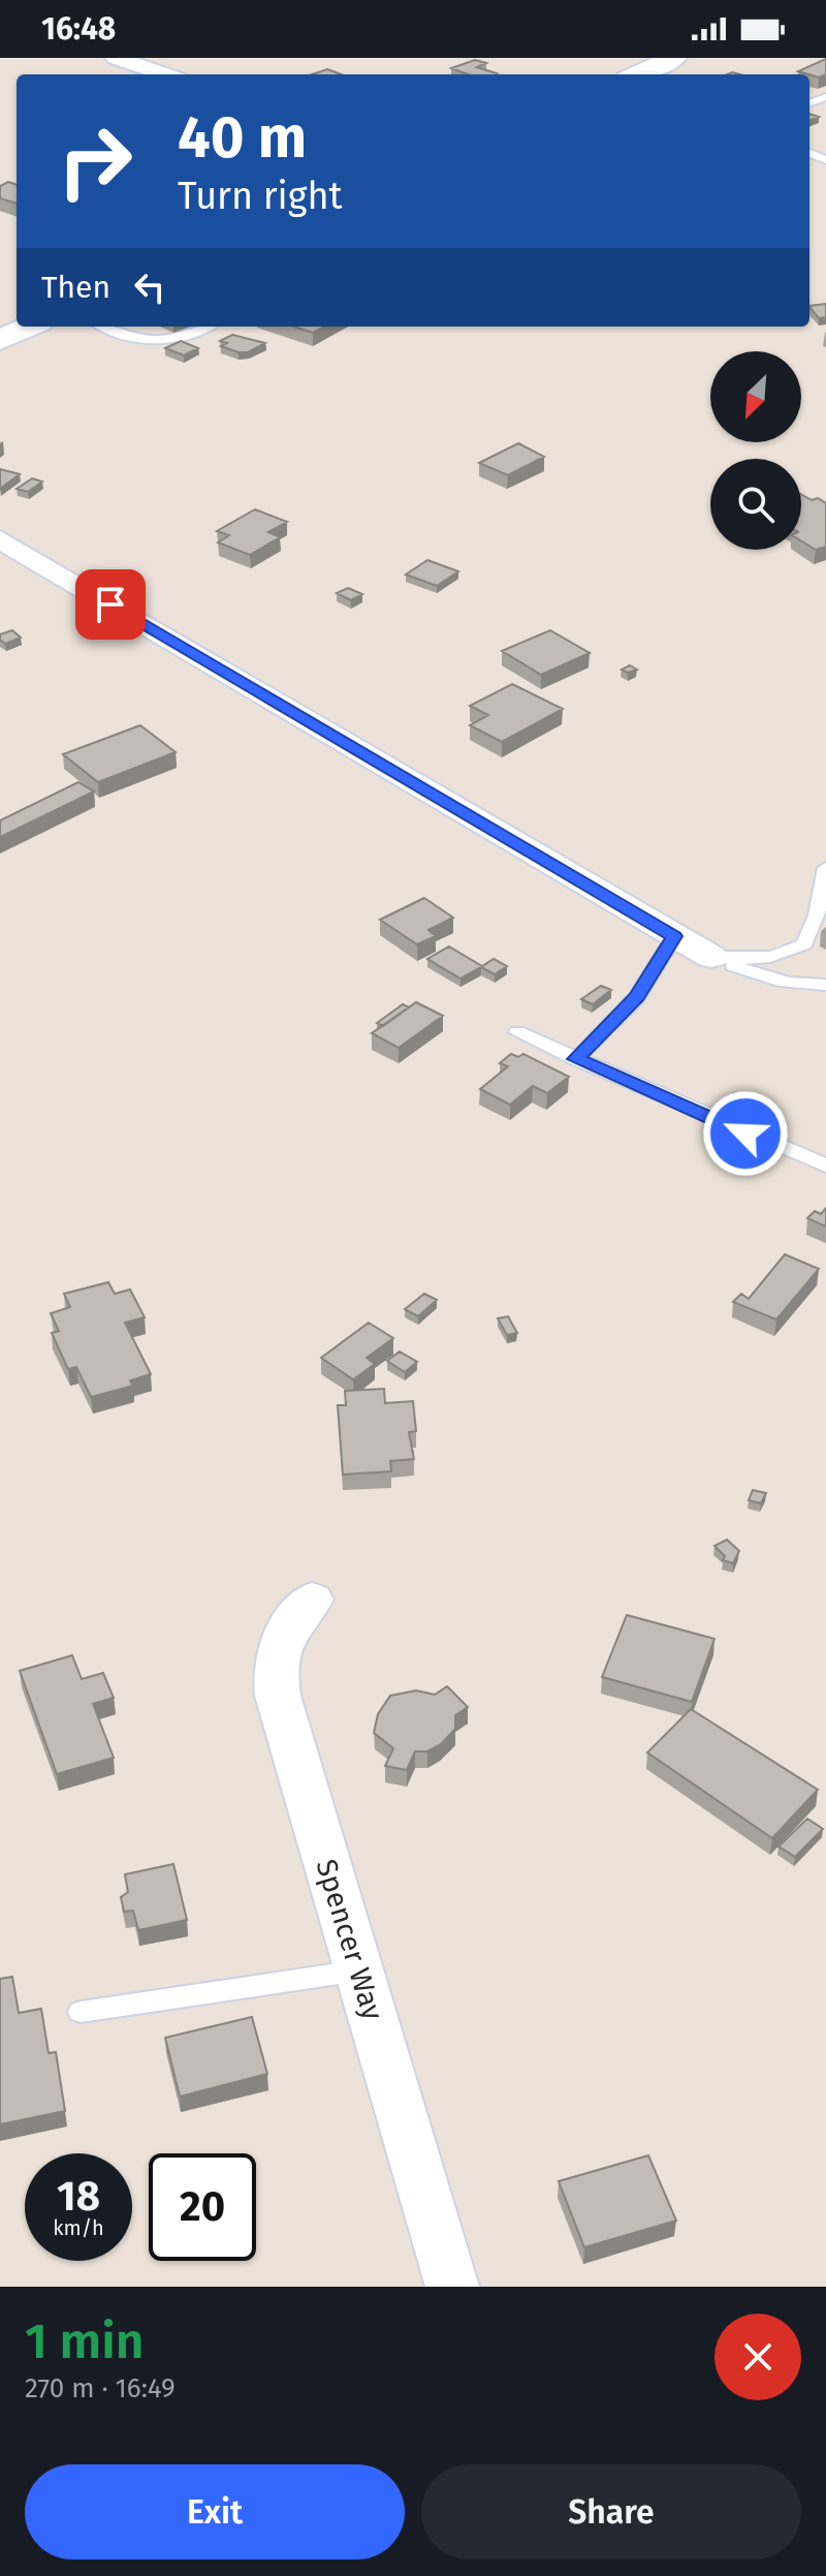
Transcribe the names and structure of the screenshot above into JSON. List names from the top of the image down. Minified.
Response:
{"streets":{"street":["Spencer Way"]},"north":"bottom left","page":{"status":"16:48","turn":["40 m","Turn right"],"then":"Then","speed":"18 km/h","limit":"20","heading":["1 min","270 m · 16:49"],"buttons":["Exit","Share"]}}
